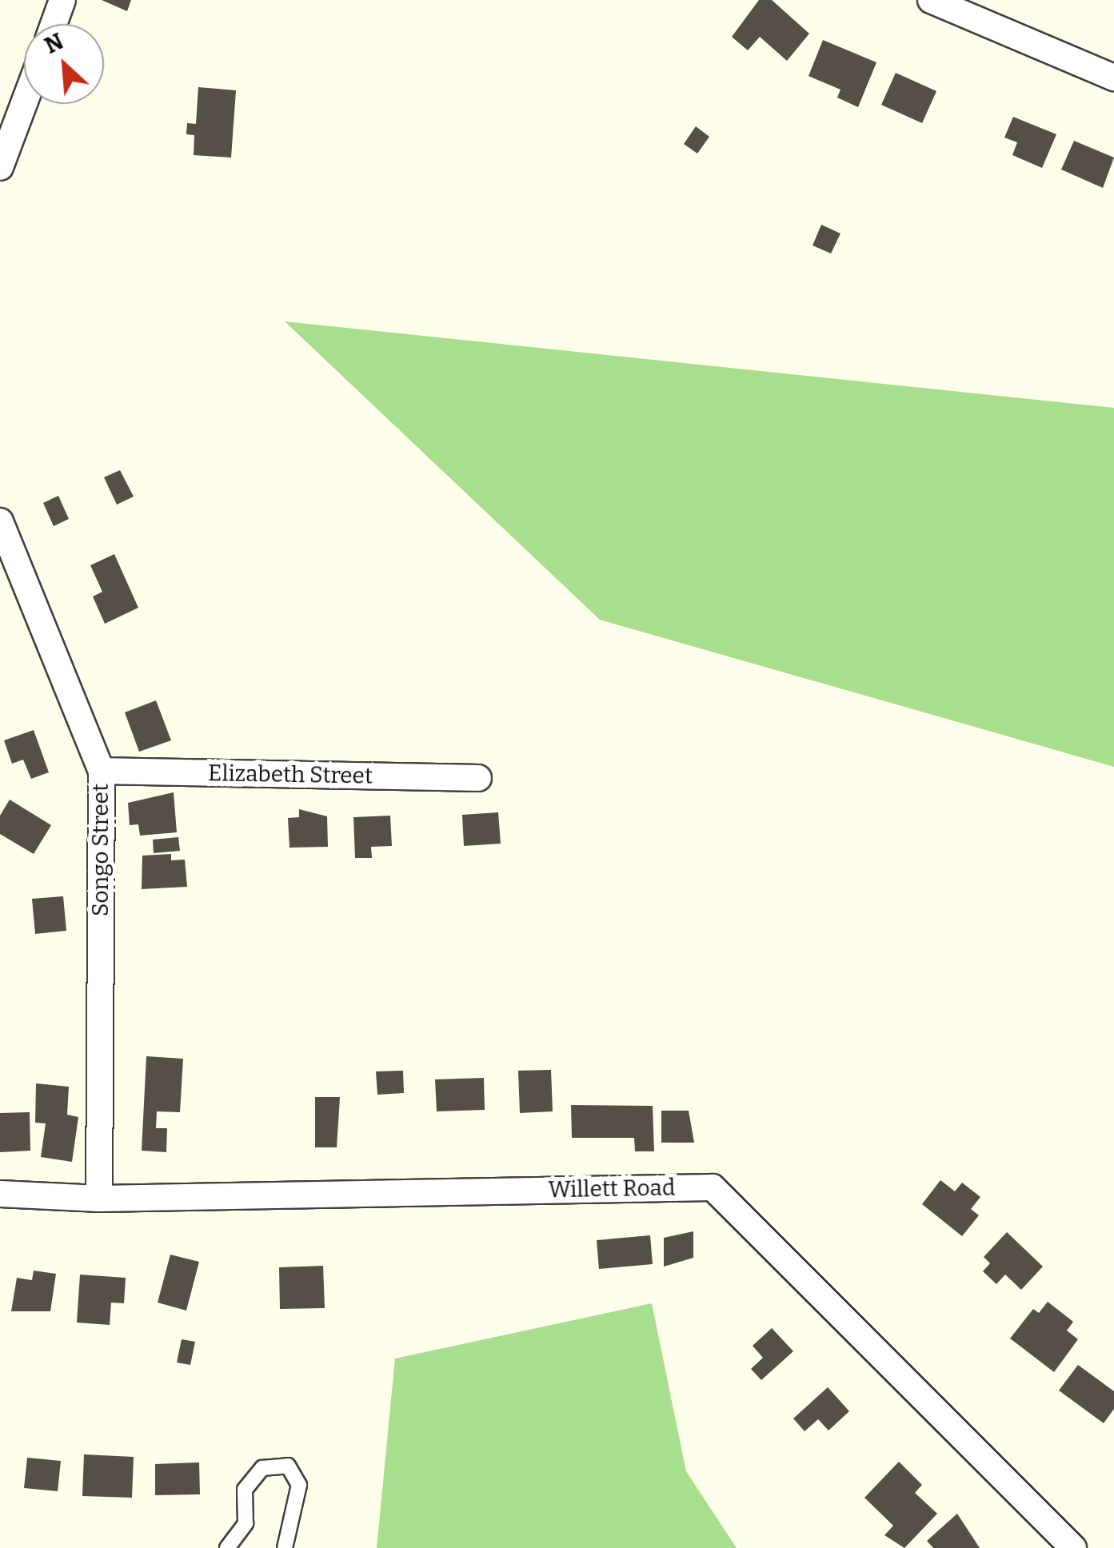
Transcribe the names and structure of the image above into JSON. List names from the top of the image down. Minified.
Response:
{"streets":{"street":["Elizabeth Street","Songo Street","Willett Road"]},"crossings":[["Elizabeth Street","Songo Street"],["Songo Street","Willett Road"]],"north":"top left"}
